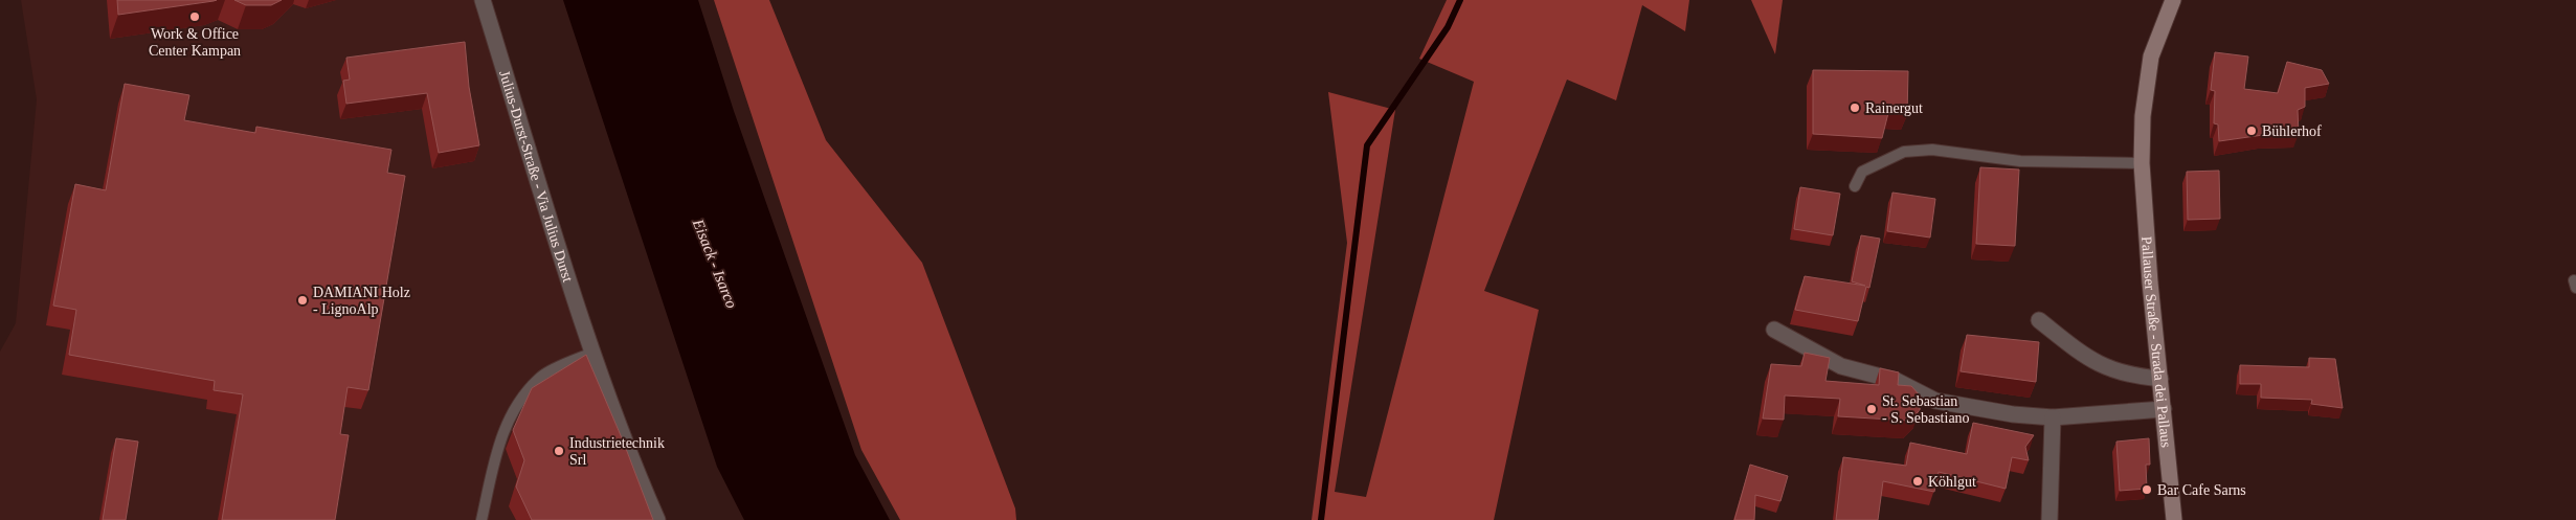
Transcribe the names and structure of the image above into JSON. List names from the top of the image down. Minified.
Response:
{"streets":{"street":["Julius-Durst-Straße - Via Julius Durst","Pallauser Straße - Strada dei Pallaus"]},"water":["Eisack - Isarco"],"places":["Work & Office Center Kampan","Rainergut","Bühlerhof","DAMIANI Holz - LignoAlp","St. Sebastian - S. Sebastiano","Industrietechnik Srl","Köhlgut","Bar Cafe Sarns"]}
